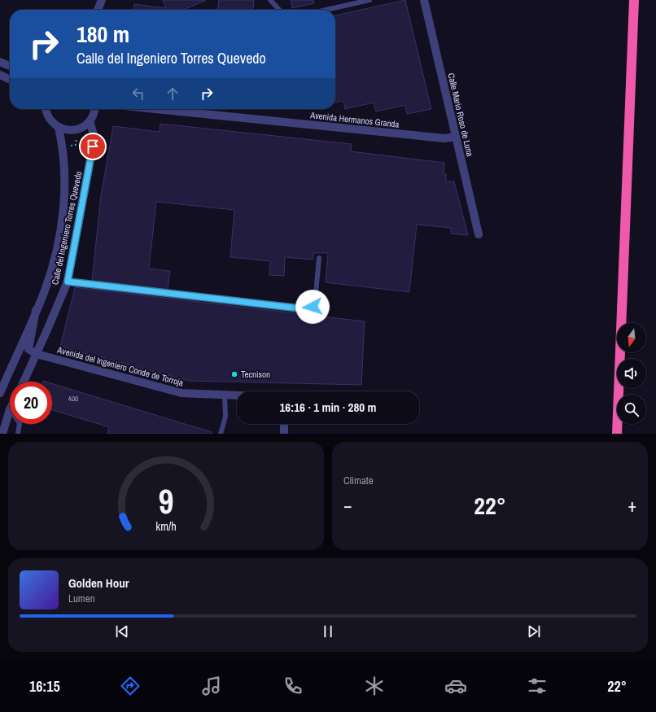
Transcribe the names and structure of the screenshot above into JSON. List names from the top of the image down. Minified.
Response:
{"streets":{"street":["Calle Mario Roso de Luna","Avenida Hermanos Granda","Calle del Ingeniero Torres Quevedo","Avenida del Ingeniero Conde de Torroja"]},"crossings":[["Calle Mario Roso de Luna","Avenida Hermanos Granda"],["Calle del Ingeniero Torres Quevedo","Avenida del Ingeniero Conde de Torroja"]],"places":["Tecnison"],"house_numbers":["400"],"north":"bottom","page":{"turn":["180 m","Calle del Ingeniero Torres Quevedo"],"limit":"20","trip":"16:16 · 1 min · 280 m","tile":"Climate","heat":["−","22°","+"],"song":["Golden Hour","Lumen"],"tabs":["16:15","22°"],"gauge":["9","km/h"]}}
